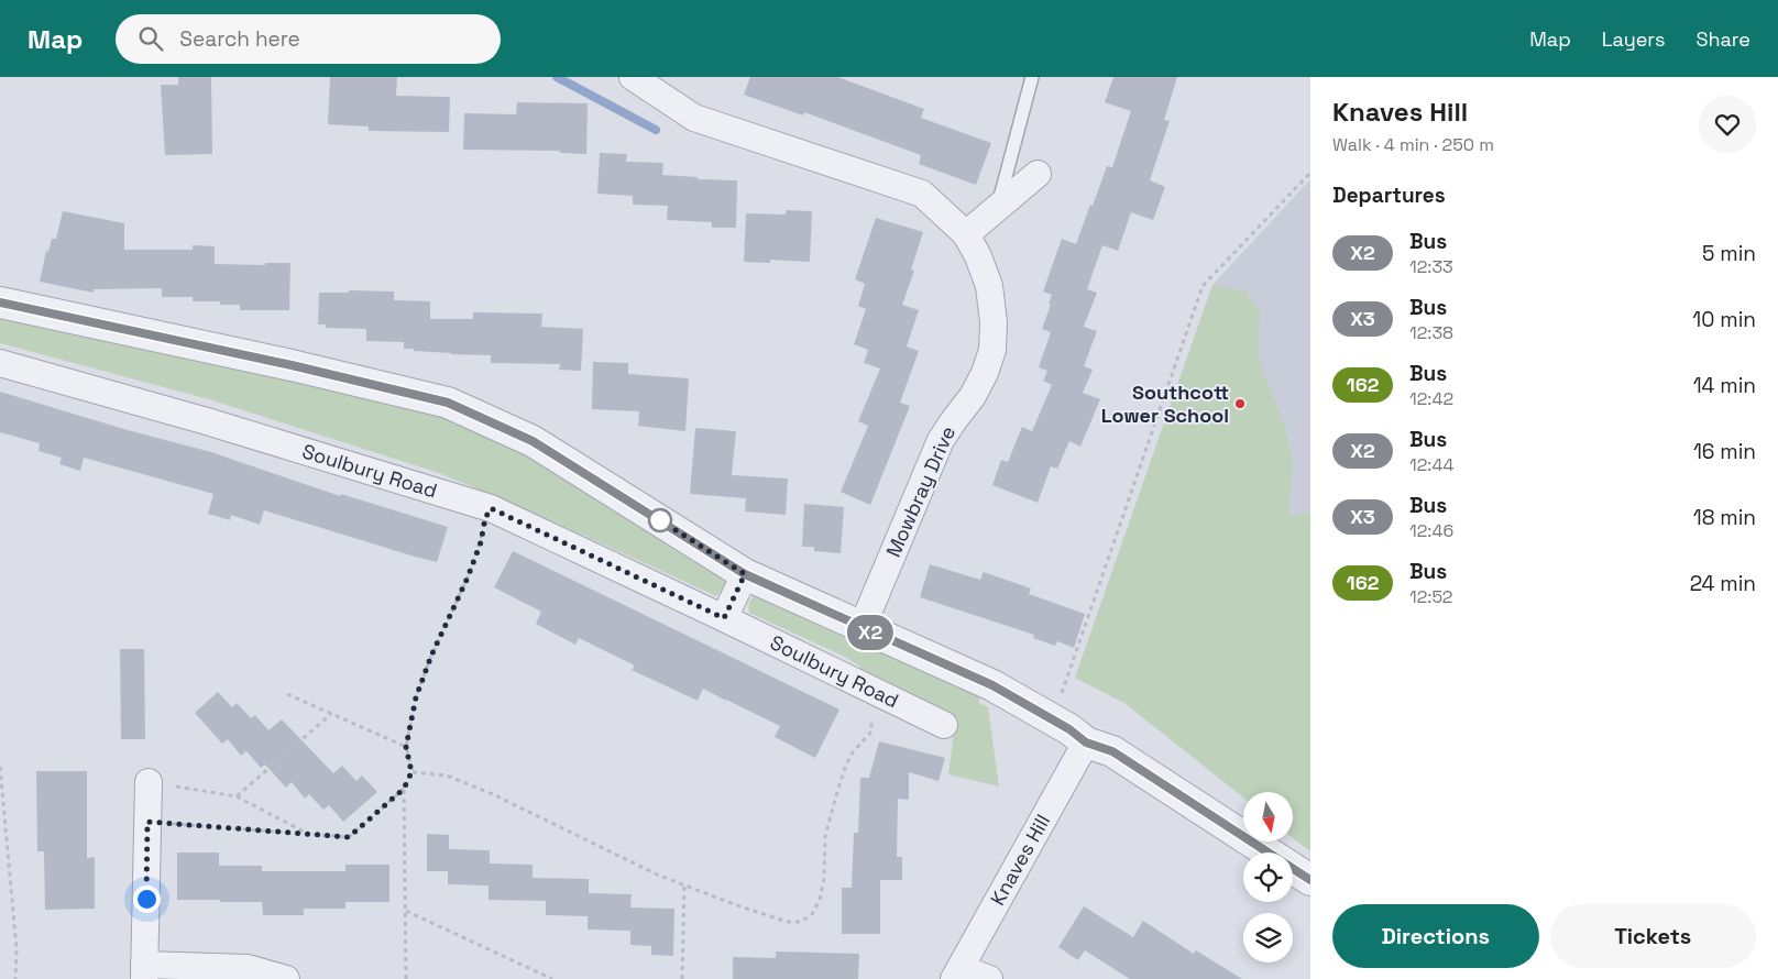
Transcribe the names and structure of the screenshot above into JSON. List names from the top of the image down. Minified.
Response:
{"streets":{"street":["Soulbury Road","Mowbray Drive","Knaves Hill"]},"places":["Southcott Lower School"],"lines":["bus line X2"],"north":"bottom","page":{"header":"Map","search":"Search here","nav":["Map","Layers","Share"],"on_map":"X2","heading":[["Knaves Hill","Walk · 4 min · 250 m"],"Departures"],"list":[{"mark":"X2","name":"Bus","note":"12:33","value":"5 min"},{"mark":"X3","name":"Bus","note":"12:38","value":"10 min"},{"mark":"162","name":"Bus","note":"12:42","value":"14 min"},{"mark":"X2","name":"Bus","note":"12:44","value":"16 min"},{"mark":"X3","name":"Bus","note":"12:46","value":"18 min"},{"mark":"162","name":"Bus","note":"12:52","value":"24 min"}],"buttons":["Directions","Tickets"]}}
